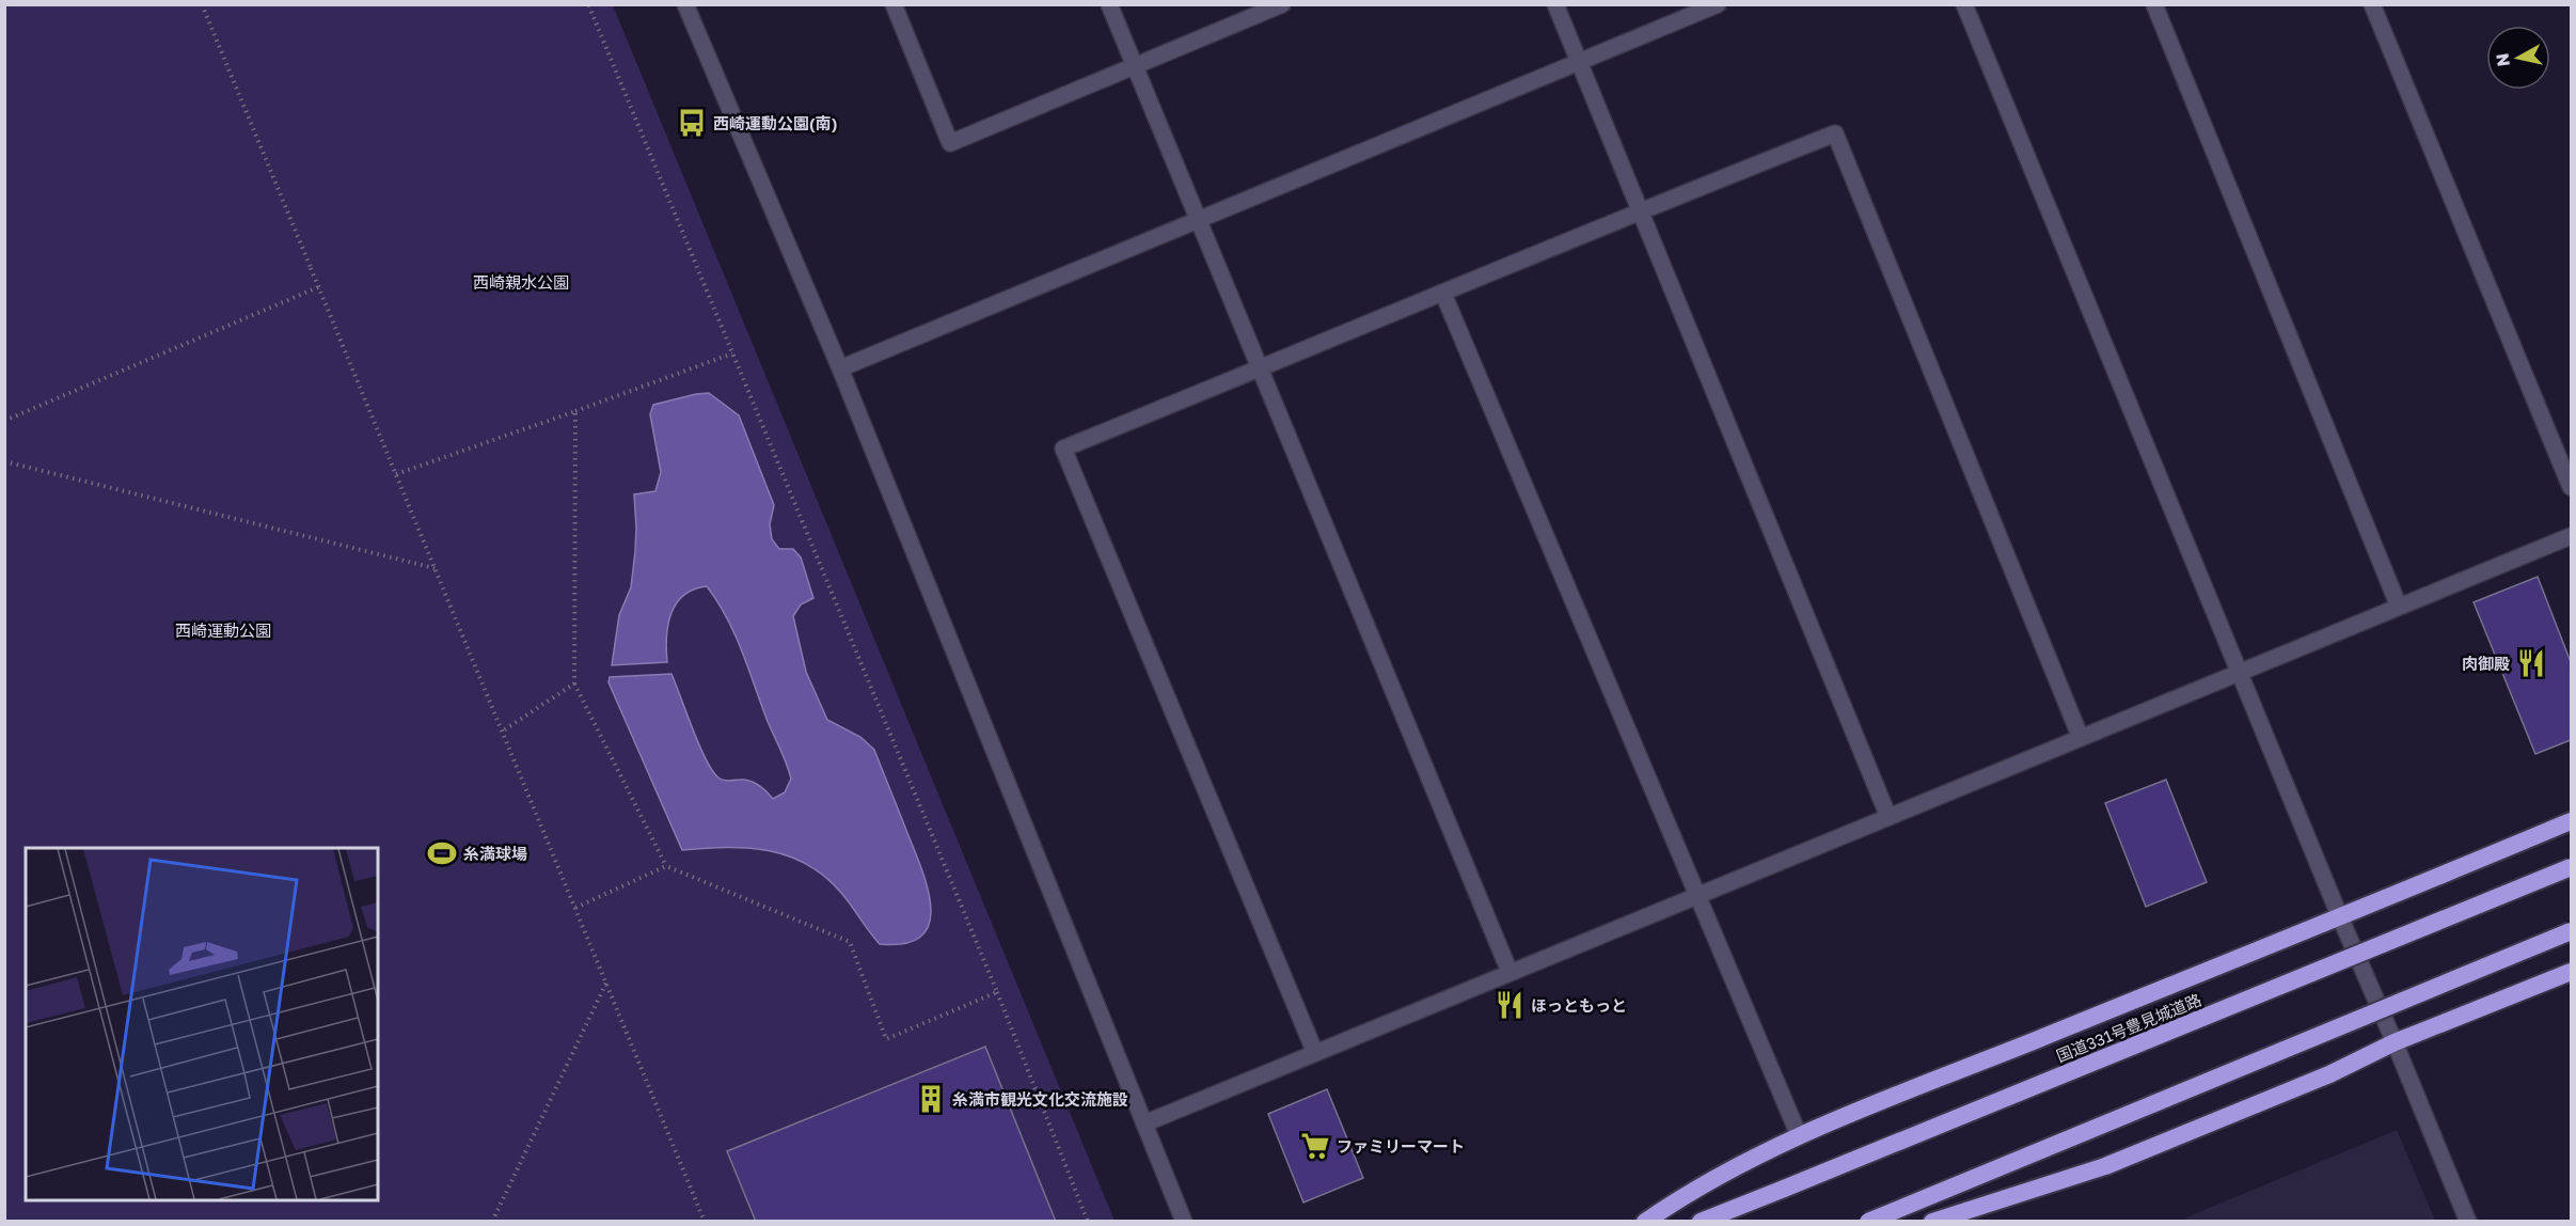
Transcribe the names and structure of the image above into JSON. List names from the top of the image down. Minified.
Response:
{"streets":{"highway":["国道331号豊見城道路"]},"parks":["西崎親水公園","西崎運動公園"],"places":{"bus stop":["西崎運動公園(南)"],"restaurant":["肉御殿","ほっともっと"],"sports":["糸満球場"],"building":["糸満市観光文化交流施設"],"supermarket":["ファミリーマート"]},"north":"left"}
